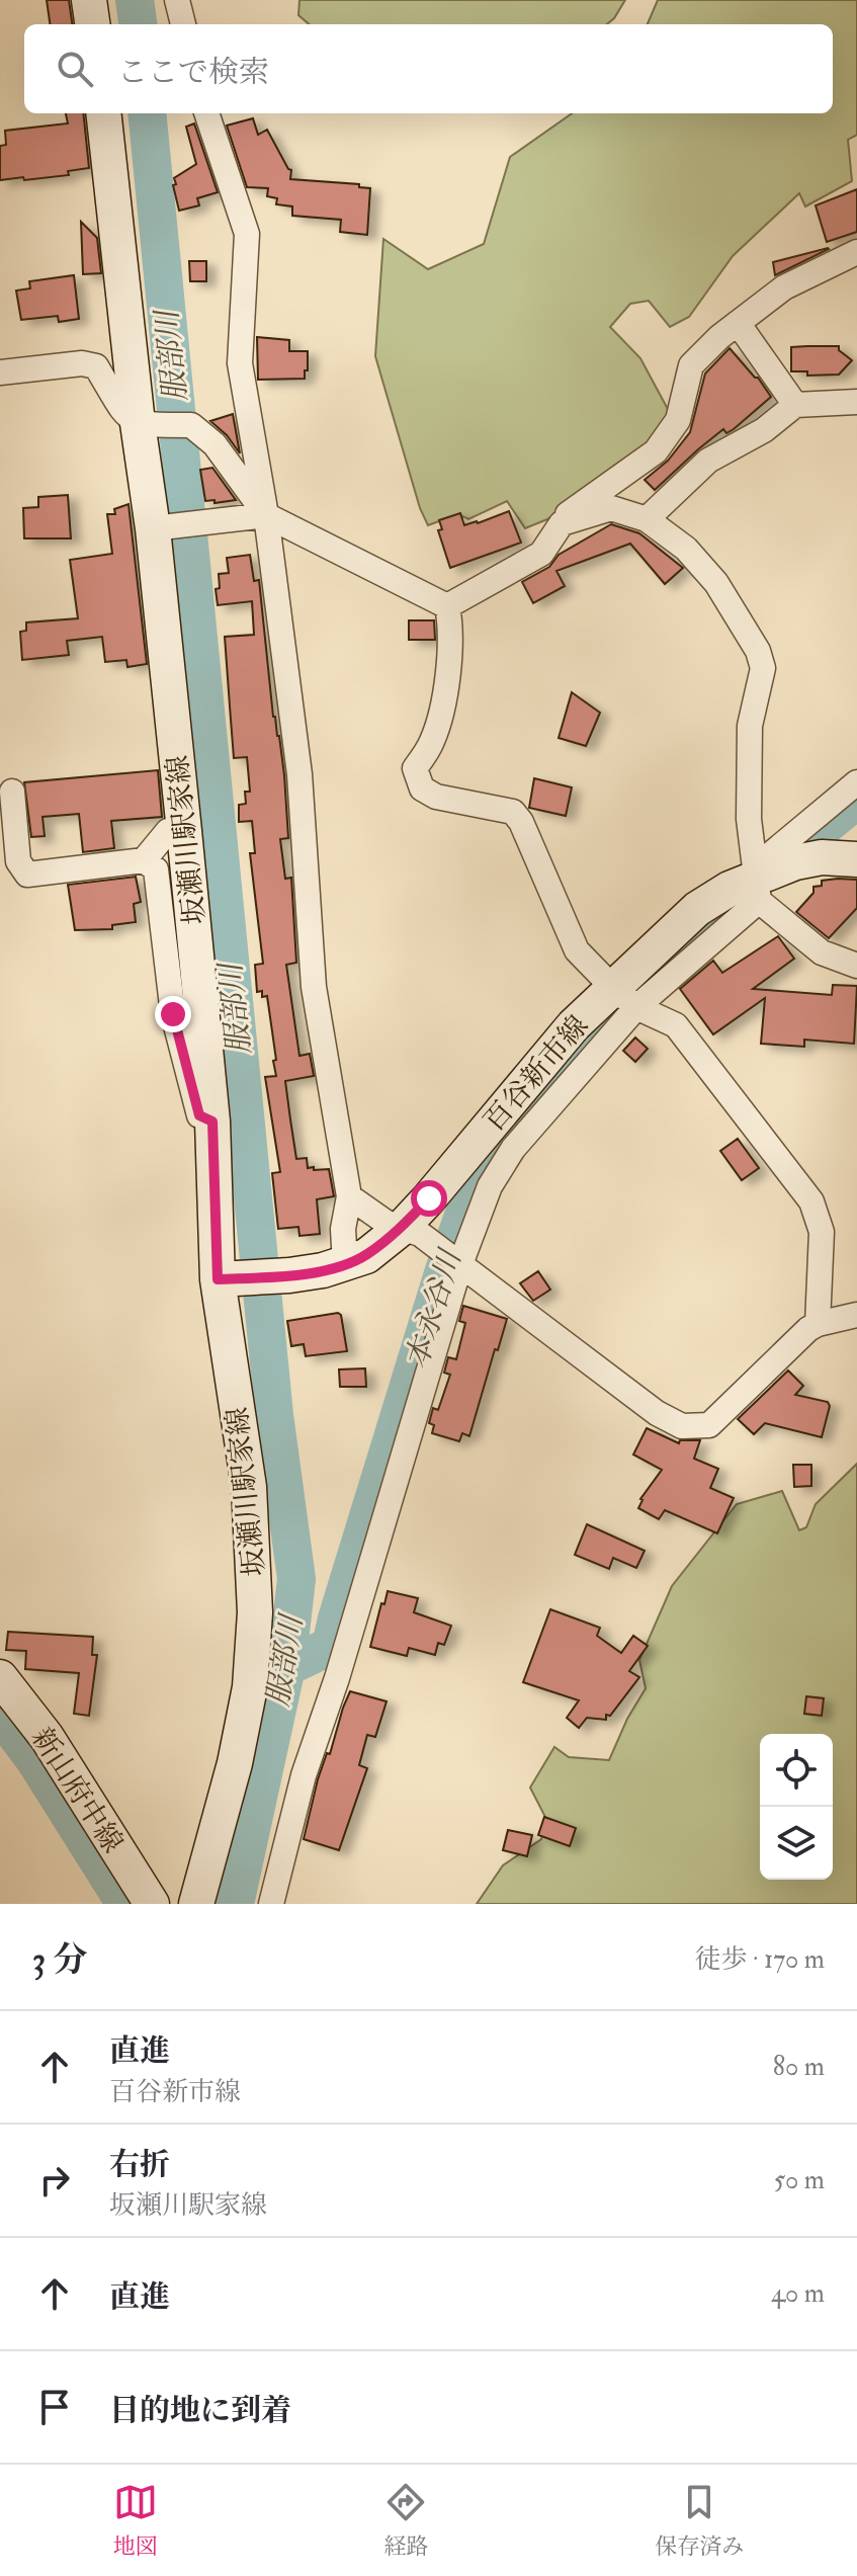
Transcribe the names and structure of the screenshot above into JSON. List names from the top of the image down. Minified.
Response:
{"streets":{"main road":["坂瀬川駅家線","百谷新市線","新山府中線"]},"crossings":[["坂瀬川駅家線","百谷新市線"]],"water":["服部川","本永谷川"],"page":{"search":"ここで検索","heading":["3 分","徒歩 · 170 m"],"list":[["直進","百谷新市線","80 m"],["右折","坂瀬川駅家線","50 m"],["直進","40 m"],"目的地に到着"],"nav":["地図","経路","保存済み"]}}
